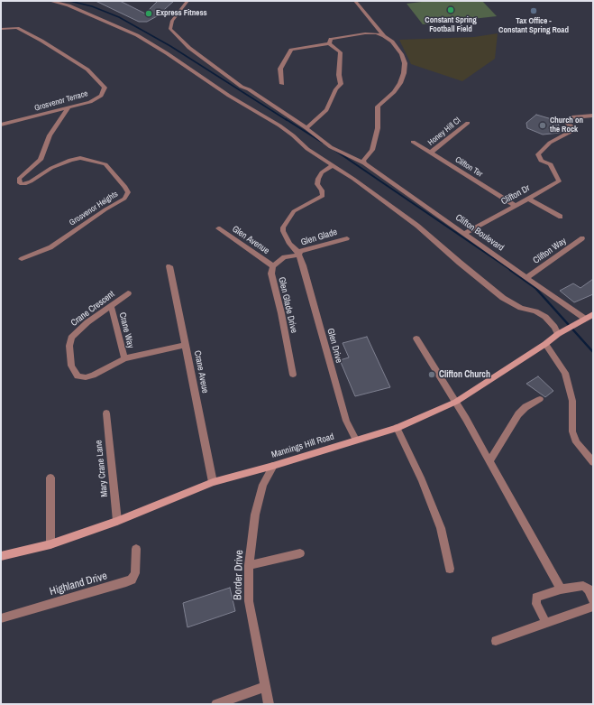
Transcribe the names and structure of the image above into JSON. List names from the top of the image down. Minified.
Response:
{"streets":{"main road":["Mannings Hill Road"],"street":["Grosvenor Terrace","Honey Hill Cl","Clifton Ter","Clifton Dr","Grosvenor Heights","Clifton Boulevard","Glen Glade","Glen Avenue","Clifton Way","Glen Glade Drive","Crane Crescent","Crane Way","Glen Drive","Crane Aveue","Mary Crane Lane","Border Drive","Highland Drive"]},"crossings":[["Grosvenor Terrace","Grosvenor Heights"],["Honey Hill Cl","Clifton Ter"],["Clifton Ter","Clifton Dr"],["Clifton Dr","Clifton Boulevard"],["Clifton Boulevard","Clifton Way"],["Clifton Boulevard","Mannings Hill Road"],["Glen Glade","Glen Glade Drive"],["Glen Glade","Glen Drive"],["Glen Avenue","Glen Glade Drive"],["Glen Glade Drive","Glen Drive"],["Crane Crescent","Crane Way"],["Crane Crescent","Crane Aveue"],["Glen Drive","Mannings Hill Road"],["Crane Aveue","Mannings Hill Road"],["Mannings Hill Road","Mary Crane Lane"],["Mannings Hill Road","Border Drive"]],"places":["Constant Spring Football Field","Tax Office - Constant Spring Road","Express Fitness","Church on the Rock","Clifton Church"]}
